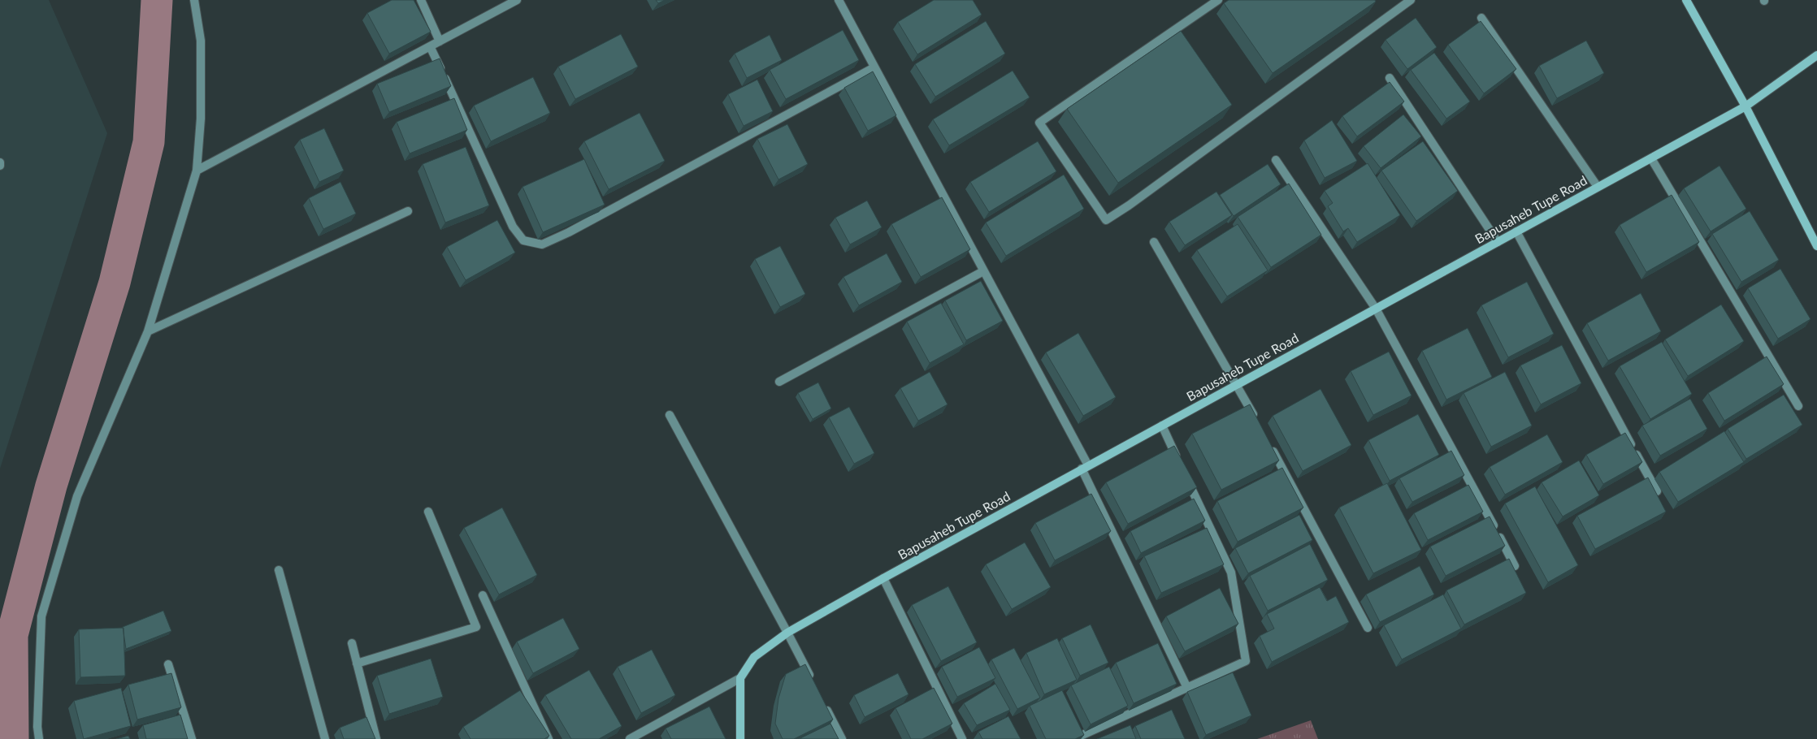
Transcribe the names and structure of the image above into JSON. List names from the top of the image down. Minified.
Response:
{"streets":{"street":["Bapusaheb Tupe Road"]}}
